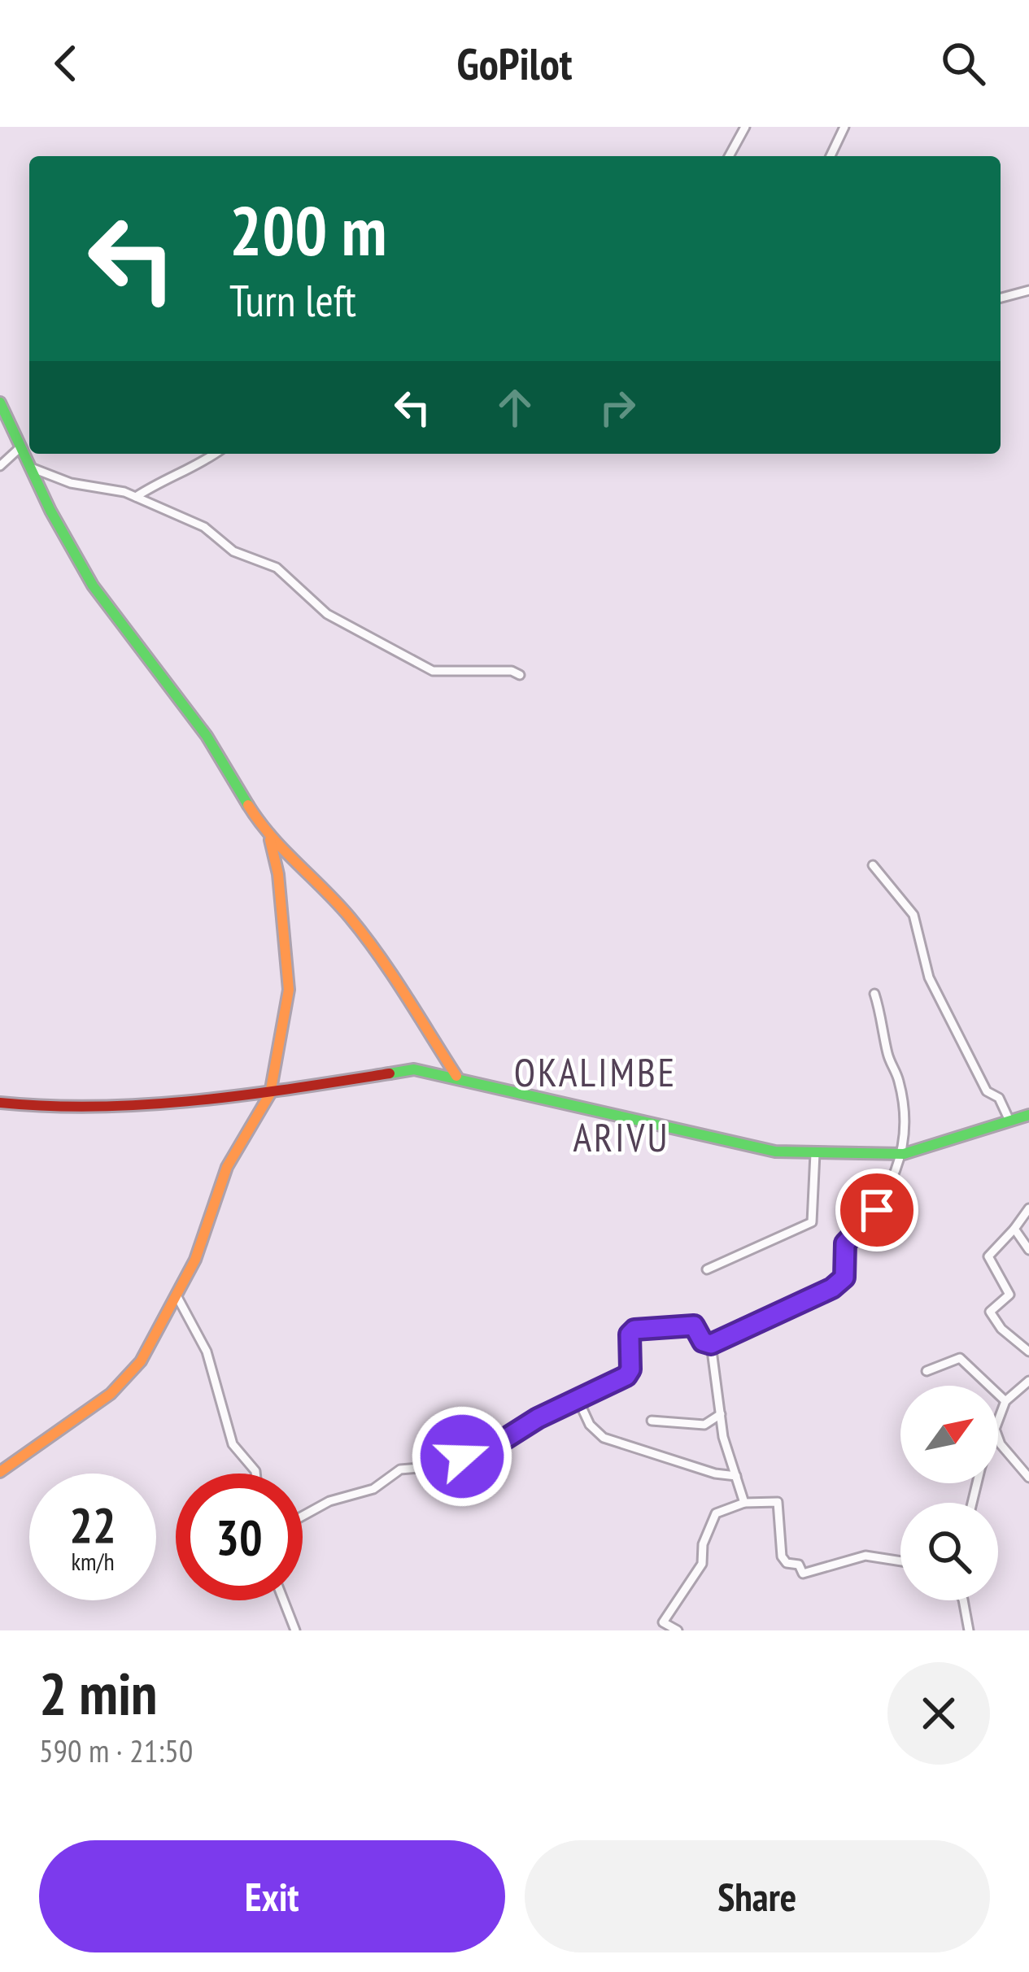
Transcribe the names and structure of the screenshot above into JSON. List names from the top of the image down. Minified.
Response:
{"districts":["OKALIMBE","ARIVU"],"north":"top right","page":{"header":"GoPilot","turn":["200 m","Turn left"],"speed":"22 km/h","limit":"30","heading":["2 min","590 m · 21:50"],"buttons":["Exit","Share"]}}
